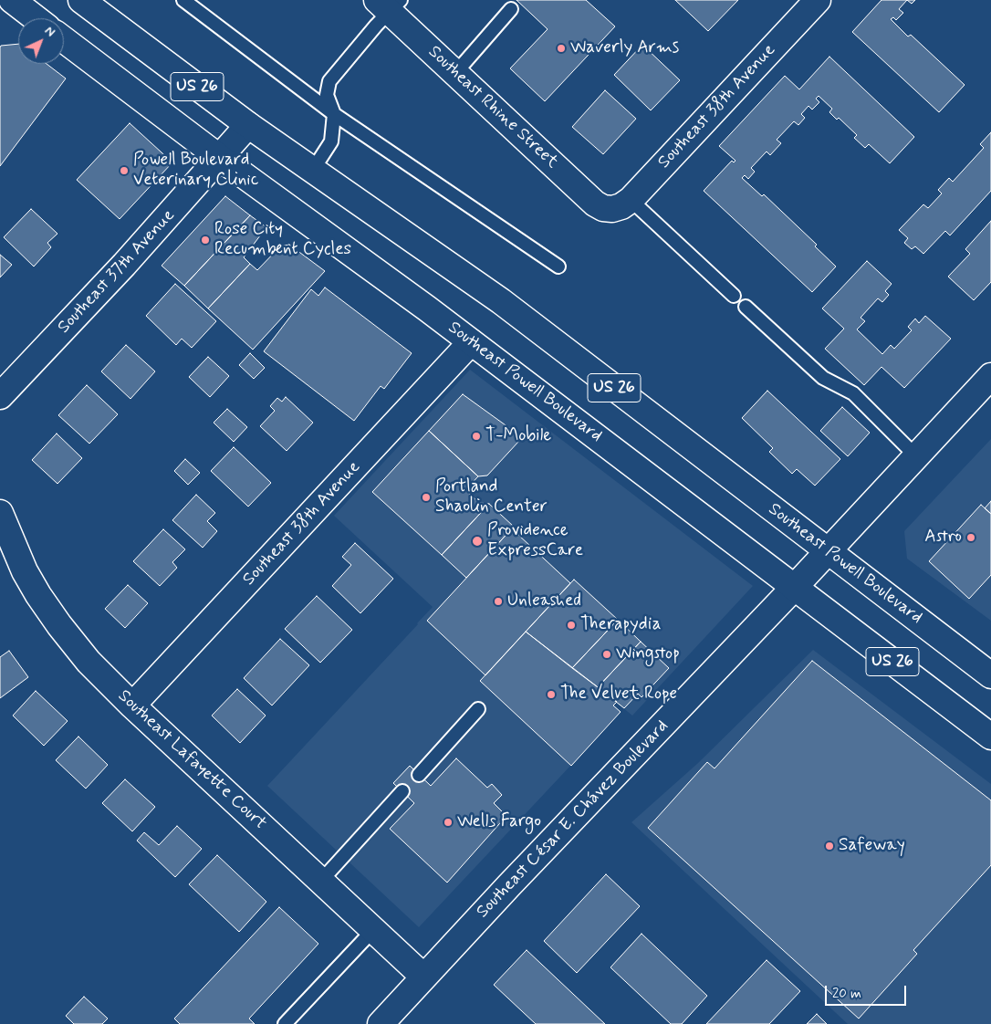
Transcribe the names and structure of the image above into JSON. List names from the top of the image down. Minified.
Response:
{"streets":{"main road":["US 26","Southeast 38th Avenue","Southeast Rhine Street","Southeast 37th Avenue","Southeast Powell Boulevard","Southeast Lafayette Court","Southeast César E. Chávez Boulevard"]},"crossings":[["Southeast 38th Avenue","Southeast Rhine Street"],["Southeast 38th Avenue","Southeast Powell Boulevard"],["Southeast 38th Avenue","Southeast Lafayette Court"],["Southeast 37th Avenue","Southeast Powell Boulevard"],["Southeast Powell Boulevard","Southeast César E. Chávez Boulevard"],["Southeast Lafayette Court","Southeast César E. Chávez Boulevard"]],"places":["Waverly Arms","Powell Boulevard Veterinary Clinic","Rose City Recumbent Cycles","T-Mobile","Portland Shaolin Center","Astro","Providence ExpressCare","Unleashed","Therapydia","Wingstop","The Velvet Rope","Wells Fargo","Safeway"],"scale_bar":"20 m","north":"top right"}
